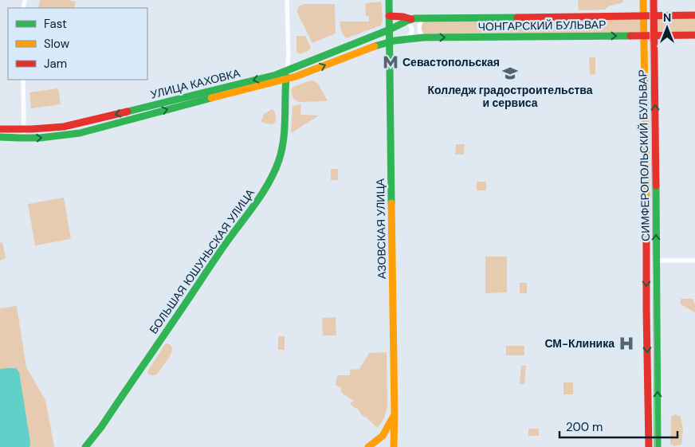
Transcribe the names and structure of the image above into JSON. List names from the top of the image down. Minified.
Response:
{"streets":{"main road":["ЧОНГАРСКИЙ БУЛЬВАР","УЛИЦА КАХОВКА","СИМФЕРОПОЛЬСКИЙ БУЛЬВАР","АЗОВСКАЯ УЛИЦА","БОЛЬШАЯ ЮШУНЬСКАЯ УЛИЦА"]},"crossings":[["ЧОНГАРСКИЙ БУЛЬВАР","УЛИЦА КАХОВКА"],["ЧОНГАРСКИЙ БУЛЬВАР","СИМФЕРОПОЛЬСКИЙ БУЛЬВАР"],["ЧОНГАРСКИЙ БУЛЬВАР","АЗОВСКАЯ УЛИЦА"],["УЛИЦА КАХОВКА","АЗОВСКАЯ УЛИЦА"],["УЛИЦА КАХОВКА","БОЛЬШАЯ ЮШУНЬСКАЯ УЛИЦА"]],"places":{"metro station":["Севастопольская"],"school or university":["Колледж градостроительства и сервиса"],"hospital":["СМ-Клиника"]},"legend":["Fast","Slow","Jam"],"scale_bar":"200 m","north":"top"}
